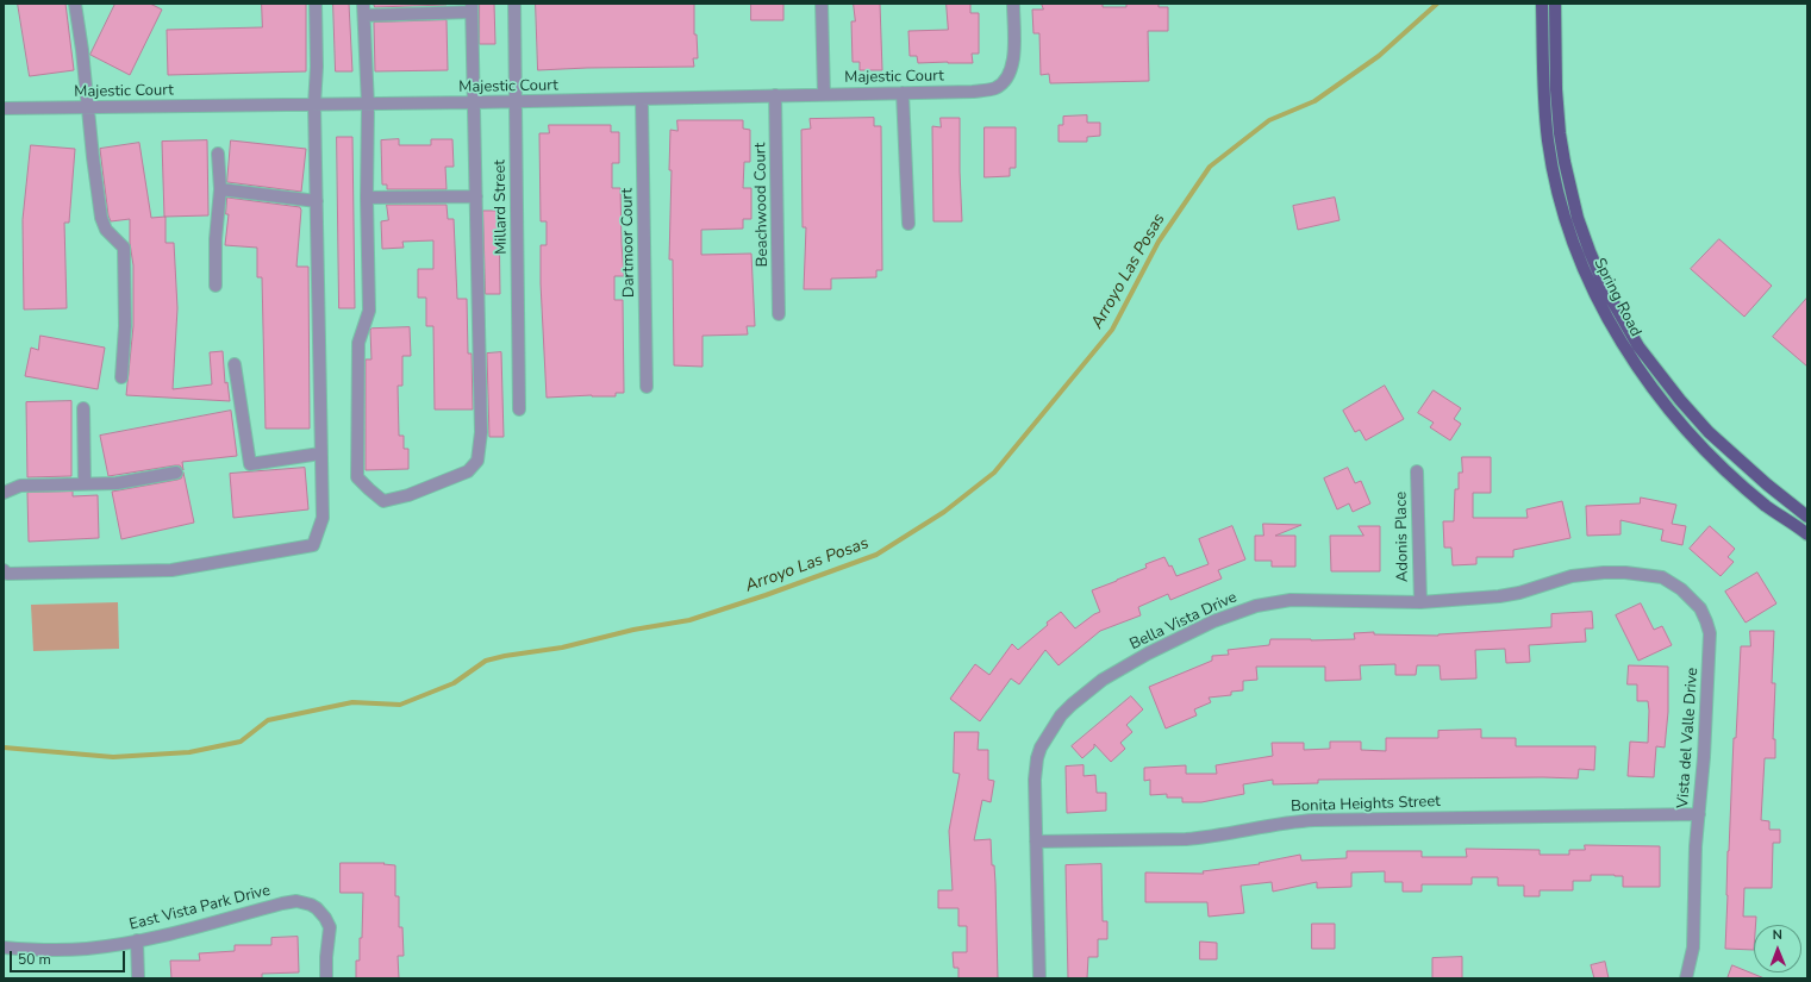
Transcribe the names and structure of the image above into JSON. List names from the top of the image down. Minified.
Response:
{"streets":{"main road":["Spring Road"],"street":["Majestic Court","Beachwood Court","Millard Street","Dartmoor Court","Adonis Place","Bella Vista Drive","Vista del Valle Drive","Bonita Heights Street","East Vista Park Drive"]},"crossings":[["Majestic Court","Beachwood Court"],["Majestic Court","Millard Street"],["Majestic Court","Dartmoor Court"],["Adonis Place","Bella Vista Drive"],["Bella Vista Drive","Vista del Valle Drive"],["Bella Vista Drive","Bonita Heights Street"],["Vista del Valle Drive","Bonita Heights Street"]],"water":["Arroyo Las Posas"],"scale_bar":"50 m","north":"top"}
